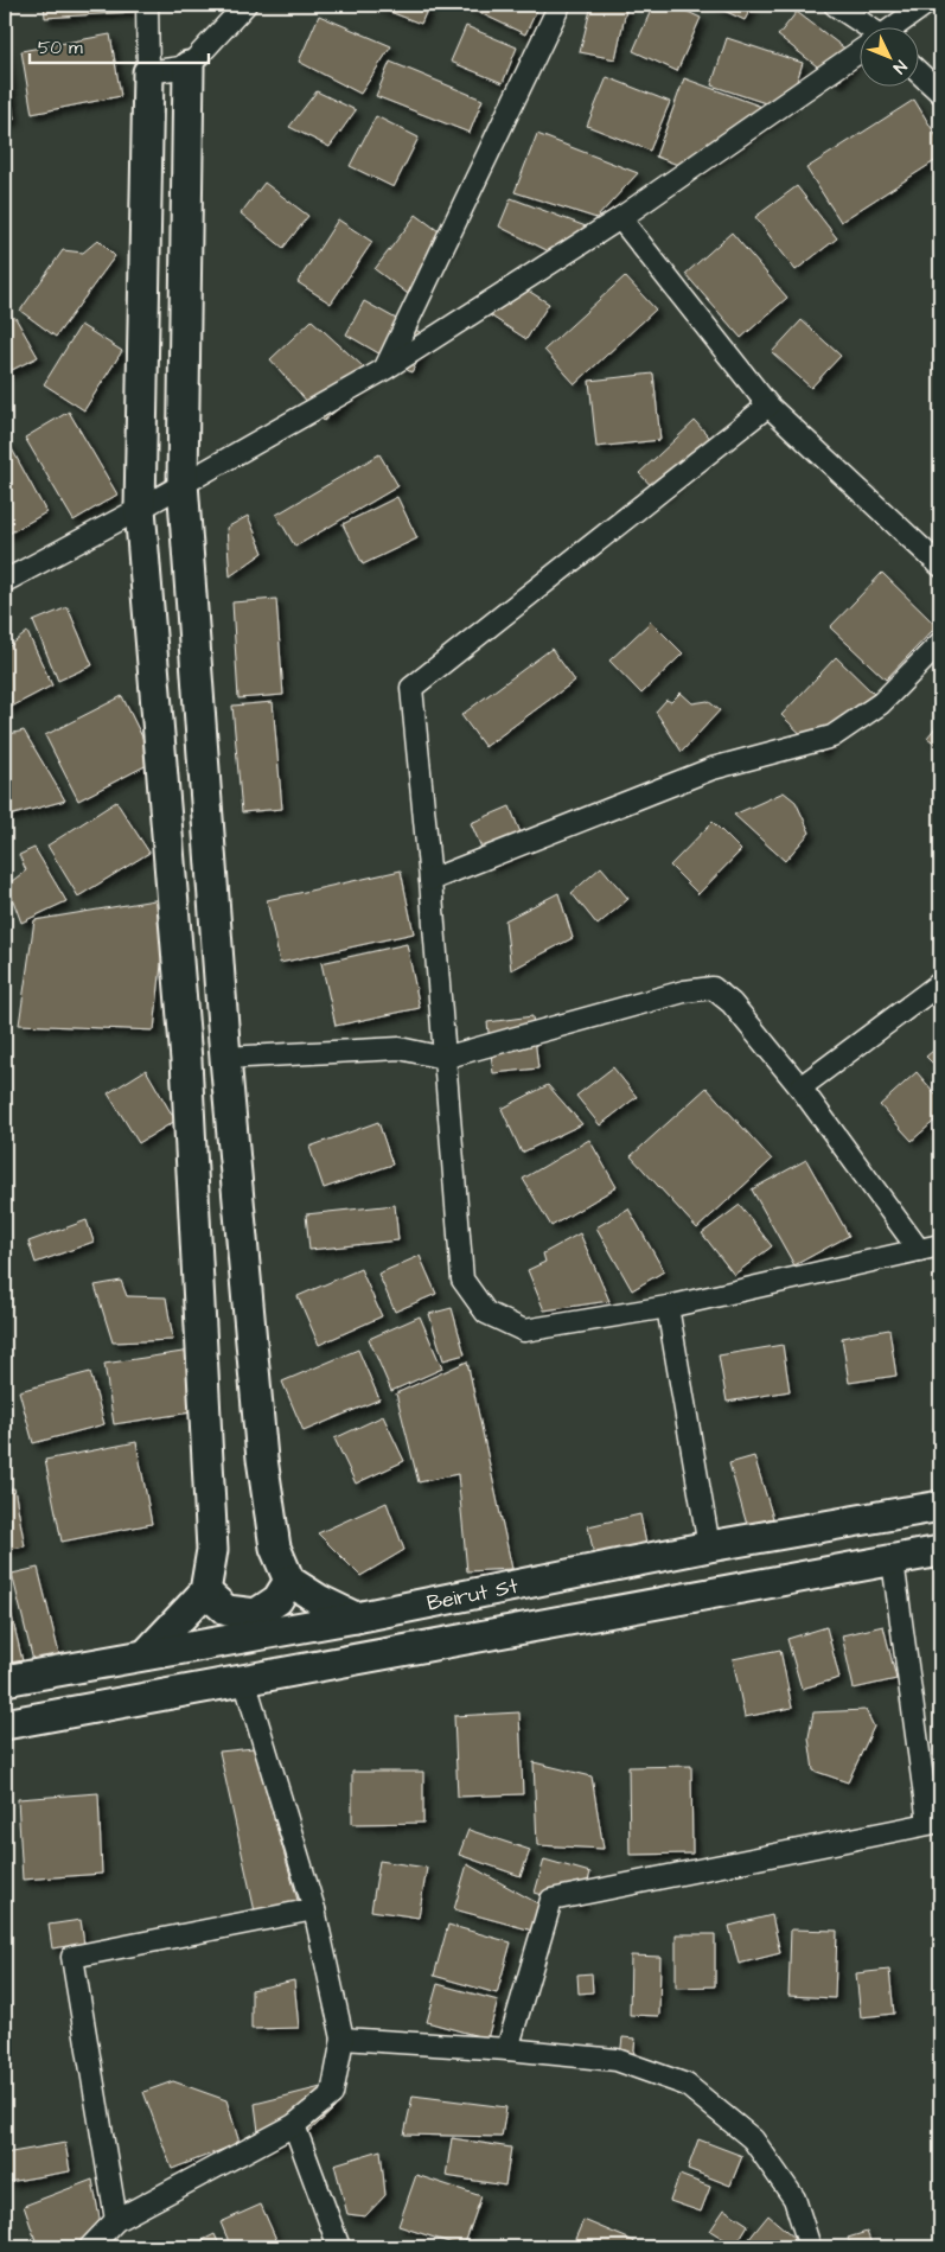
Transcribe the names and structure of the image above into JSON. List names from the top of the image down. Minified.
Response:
{"streets":{"street":["Beirut St"]},"scale_bar":"50 m","north":"bottom right"}
